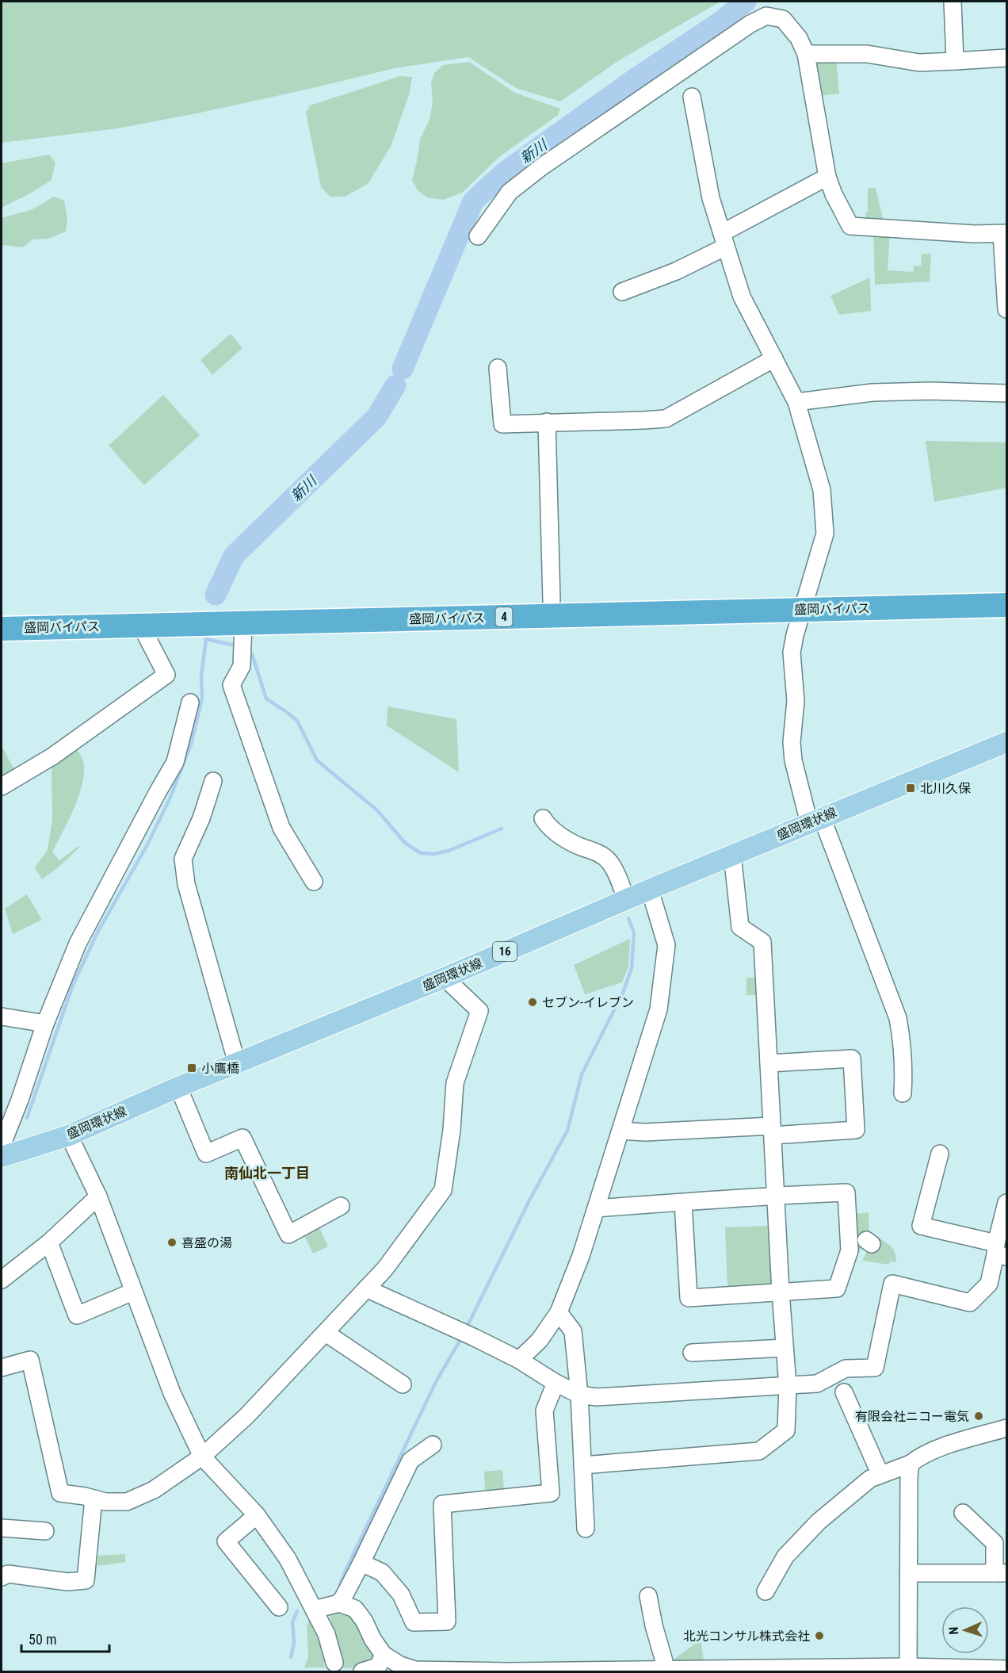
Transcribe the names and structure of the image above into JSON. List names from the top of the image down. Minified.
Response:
{"streets":{"highway":["盛岡バイパス","4"],"main road":["盛岡環状線","16"]},"districts":["南仙北一丁目"],"water":["新川"],"places":{"transit":["北川久保","小鷹橋"],"other":["セブン-イレブン","喜盛の湯","有限会社ニコー電気","北光コンサル株式会社"]},"scale_bar":"50 m","north":"left"}
